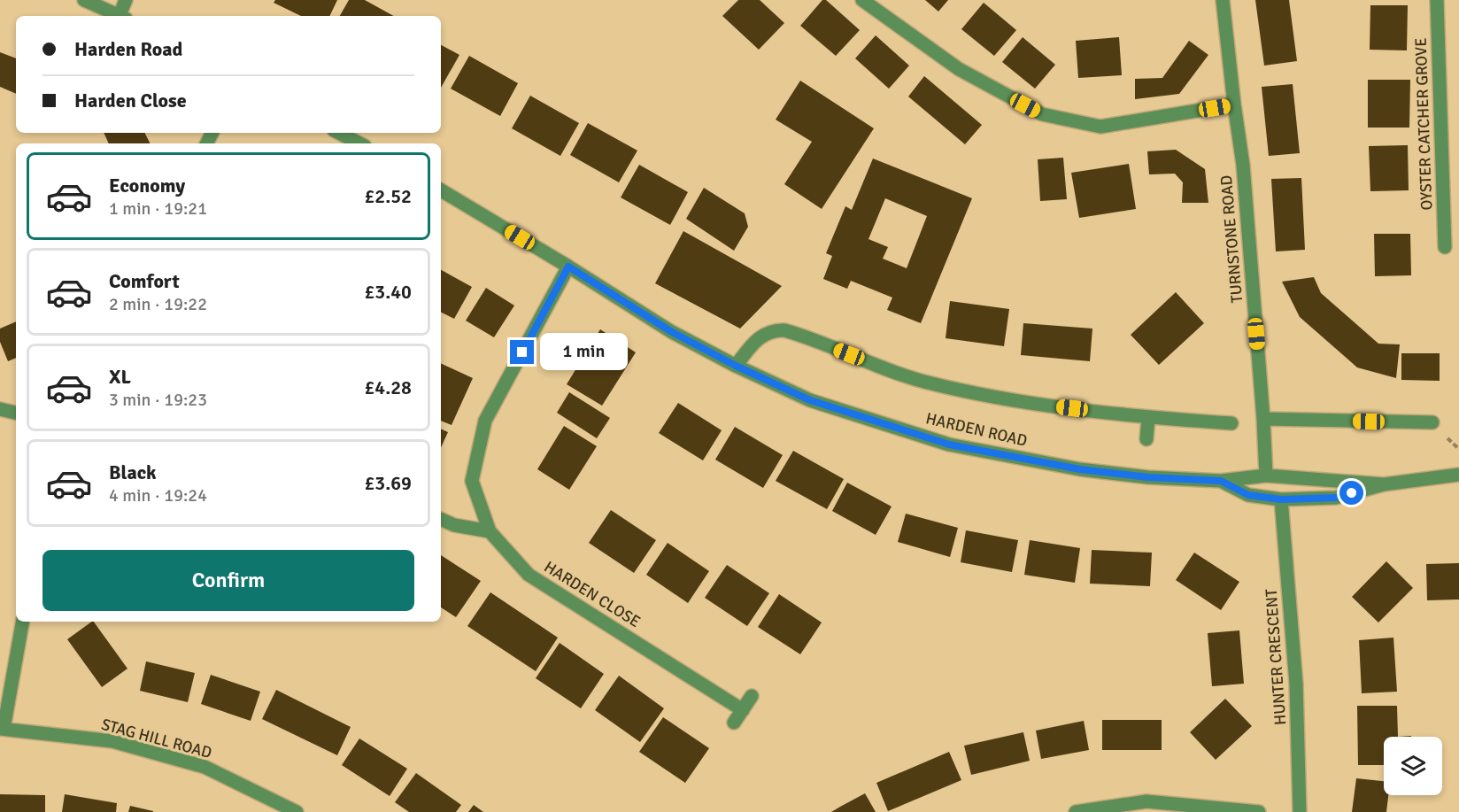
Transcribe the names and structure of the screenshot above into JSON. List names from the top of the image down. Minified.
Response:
{"streets":{"street":["OYSTER CATCHER GROVE","TURNSTONE ROAD","HARDEN ROAD","HARDEN CLOSE","HUNTER CRESCENT","STAG HILL ROAD"]},"crossings":[["TURNSTONE ROAD","HARDEN ROAD"],["HARDEN ROAD","HARDEN CLOSE"],["HARDEN ROAD","HUNTER CRESCENT"]],"page":{"banner":["Harden Road","Harden Close"],"list":[{"name":"Economy","note":"1 min · 19:21","value":"£2.52"},{"name":"Comfort","note":"2 min · 19:22","value":"£3.40"},{"name":"XL","note":"3 min · 19:23","value":"£4.28"},{"name":"Black","note":"4 min · 19:24","value":"£3.69"}],"bubble":"1 min","buttons":"Confirm"}}
